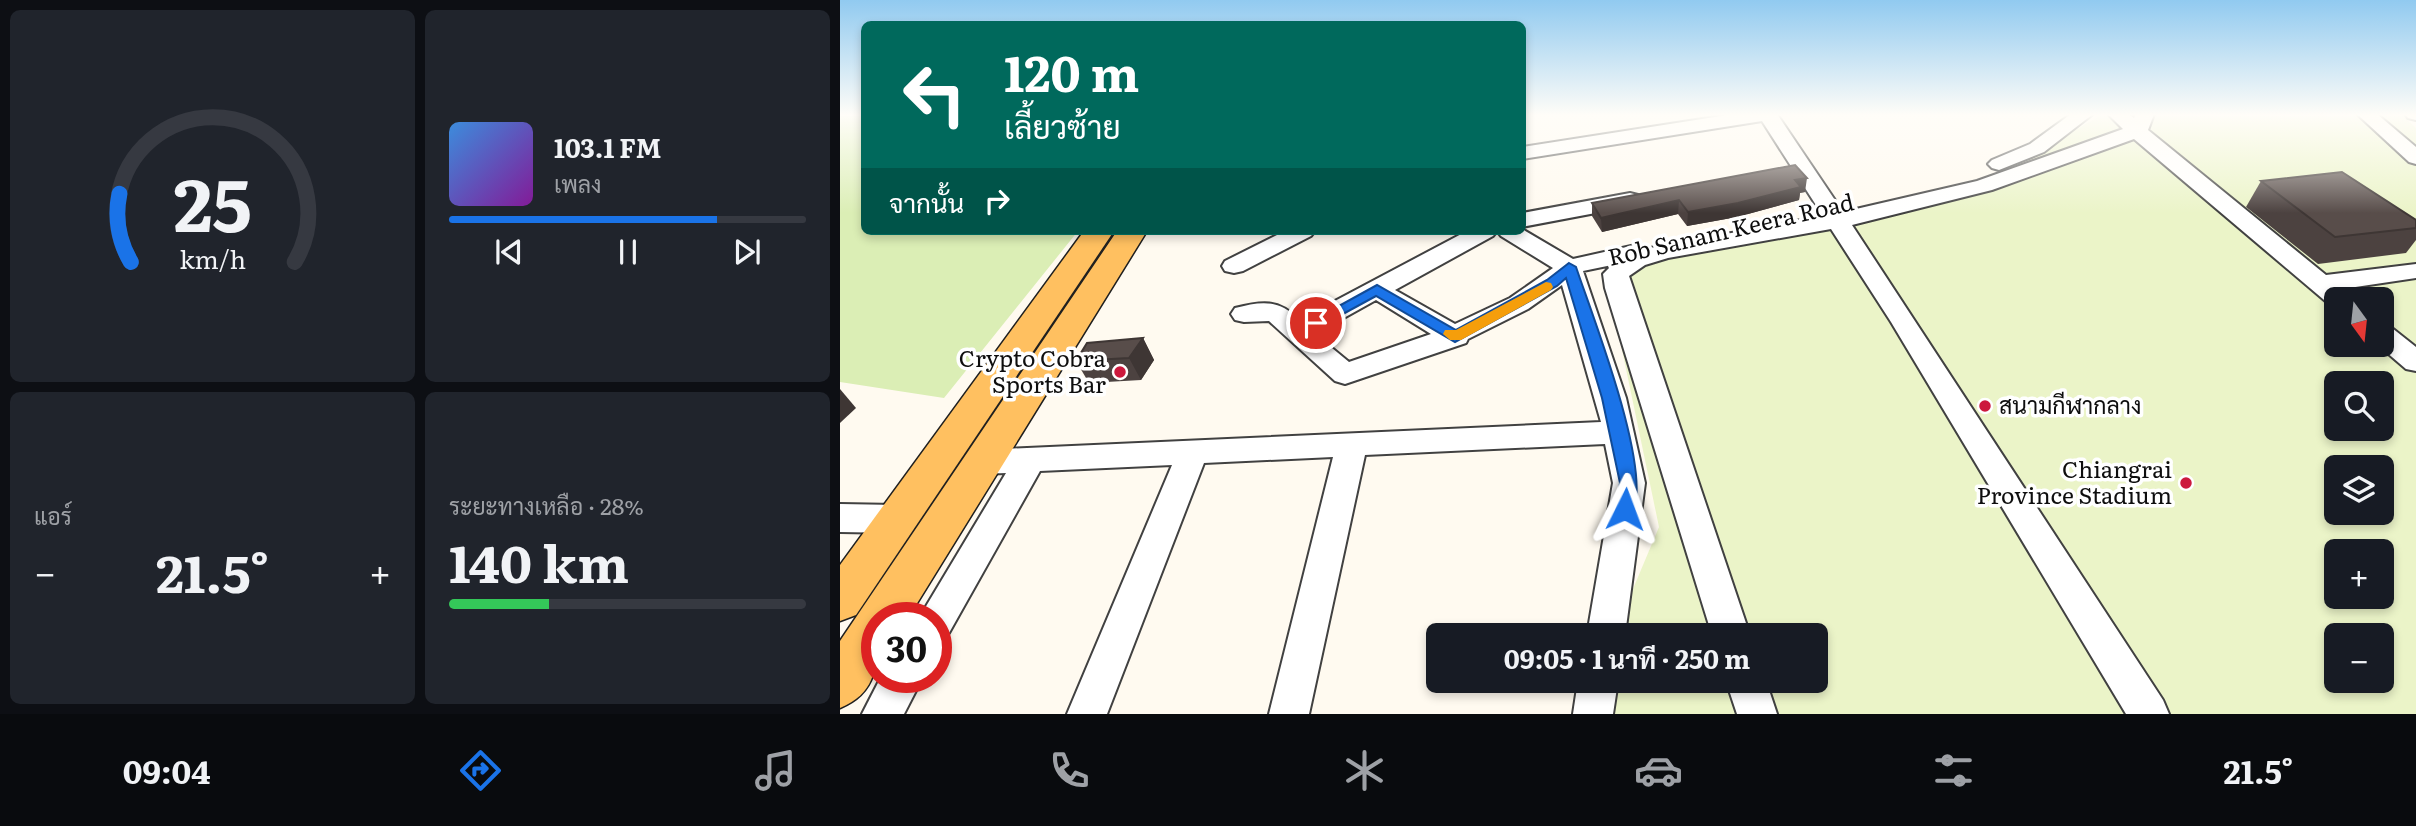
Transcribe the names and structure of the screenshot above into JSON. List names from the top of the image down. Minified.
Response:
{"streets":{"street":["Rob Sanam Keera Road"]},"places":["Crypto Cobra Sports Bar","สนามกีฬากลาง","Chiangrai Province Stadium"],"north":"bottom","page":{"turn":["120 m","เลี้ยวซ้าย"],"song":["103.1 FM","เพลง"],"then":"จากนั้น","map_buttons":["+","−"],"tile":["แอร์",["ระยะทางเหลือ · 28%","140 km"]],"heat":["−","21.5°","+"],"limit":"30","trip":"09:05 · 1 นาที · 250 m","tabs":["09:04","21.5°"],"gauge":["25","km/h"]}}
